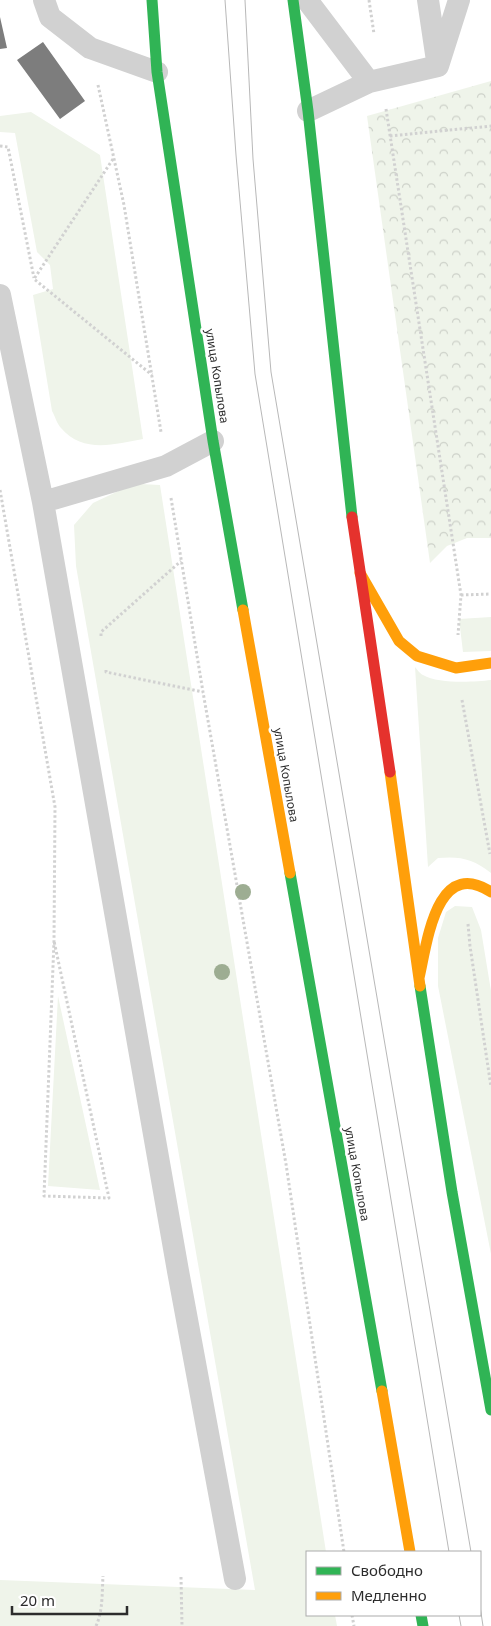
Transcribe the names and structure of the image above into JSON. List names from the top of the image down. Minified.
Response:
{"streets":{"main road":["улица Копылова"]},"legend":["Свободно","Медленно"],"scale_bar":"20 m"}
